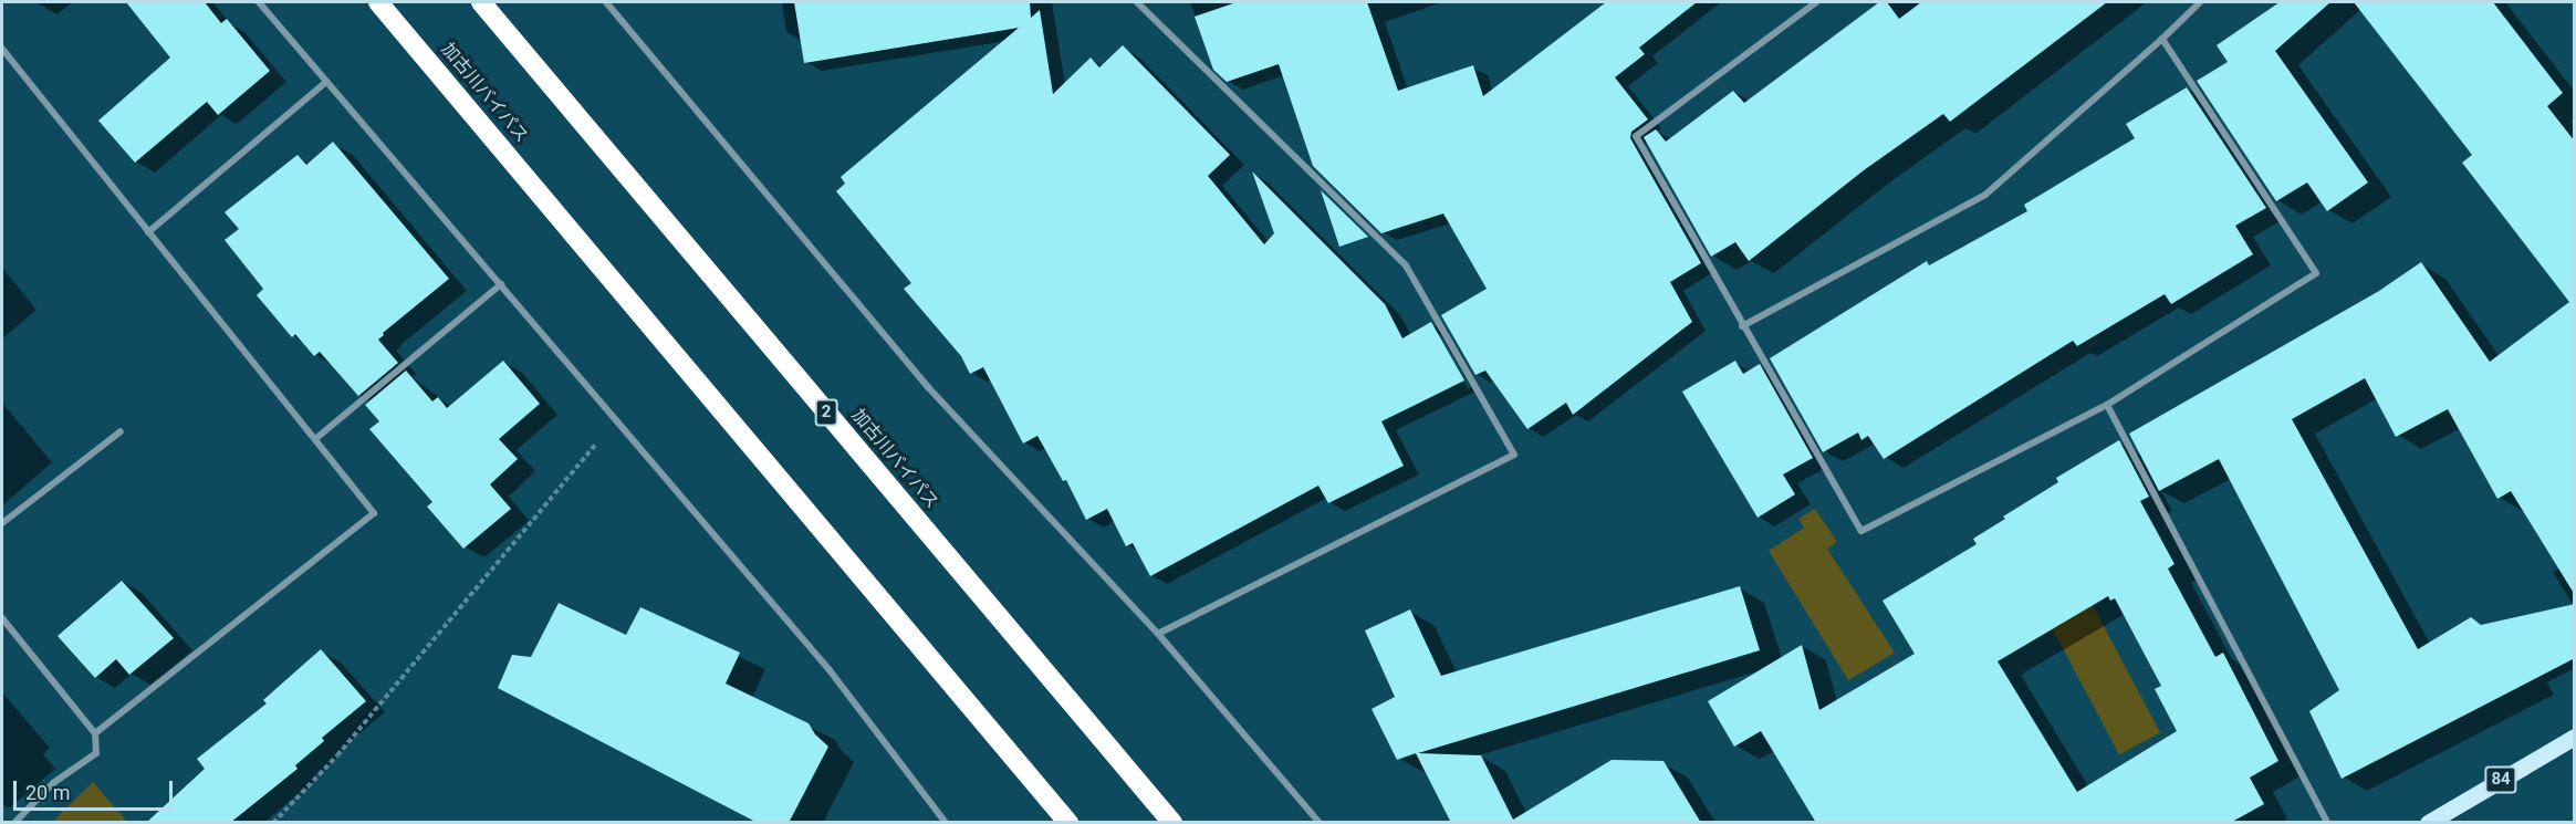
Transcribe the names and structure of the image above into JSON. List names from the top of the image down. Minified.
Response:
{"streets":{"highway":["加古川バイパス","2"],"main road":["84"]},"scale_bar":"20 m"}
